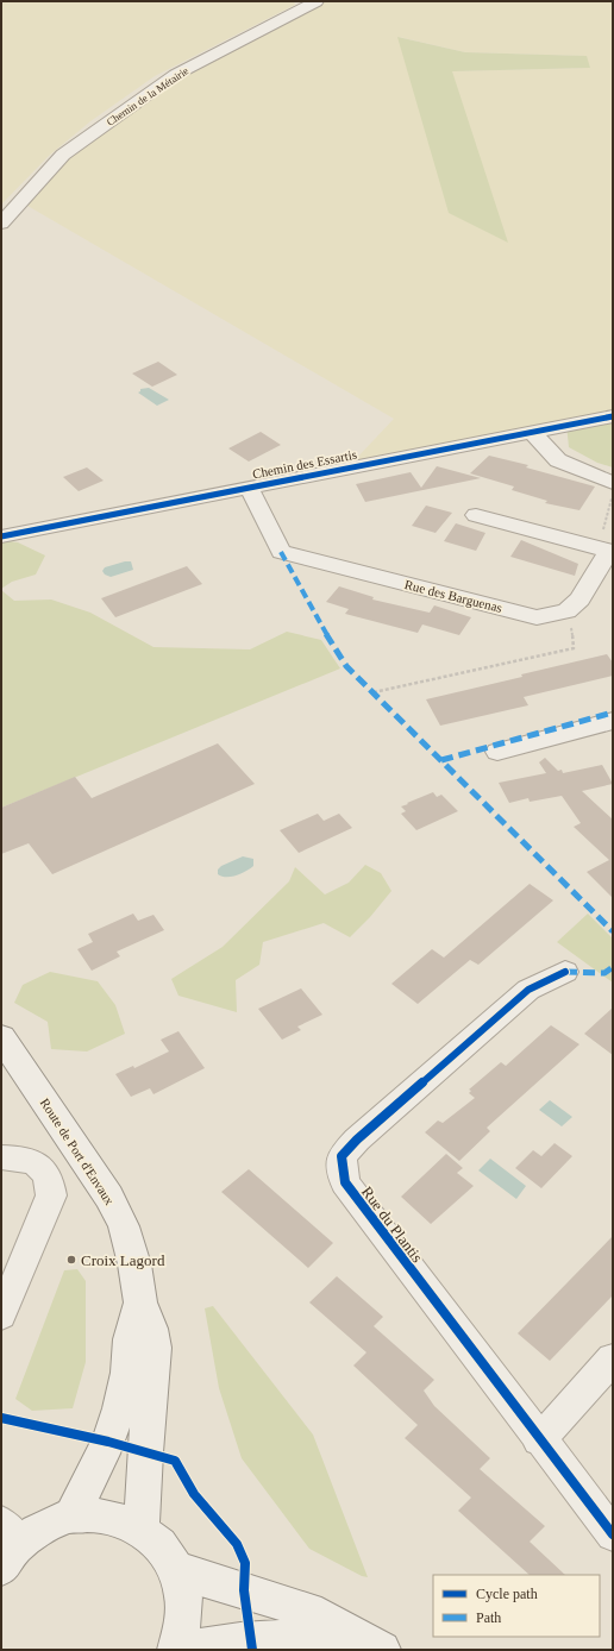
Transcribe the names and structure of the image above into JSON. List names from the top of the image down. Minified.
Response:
{"streets":{"street":["Chemin de la Métairie","Chemin des Essartis","Rue des Barguenas","Route de Port d'Envaux","Rue du Plantis"]},"crossings":[["Chemin des Essartis","Rue des Barguenas"]],"places":["Croix Lagord"],"legend":["Cycle path","Path"]}
